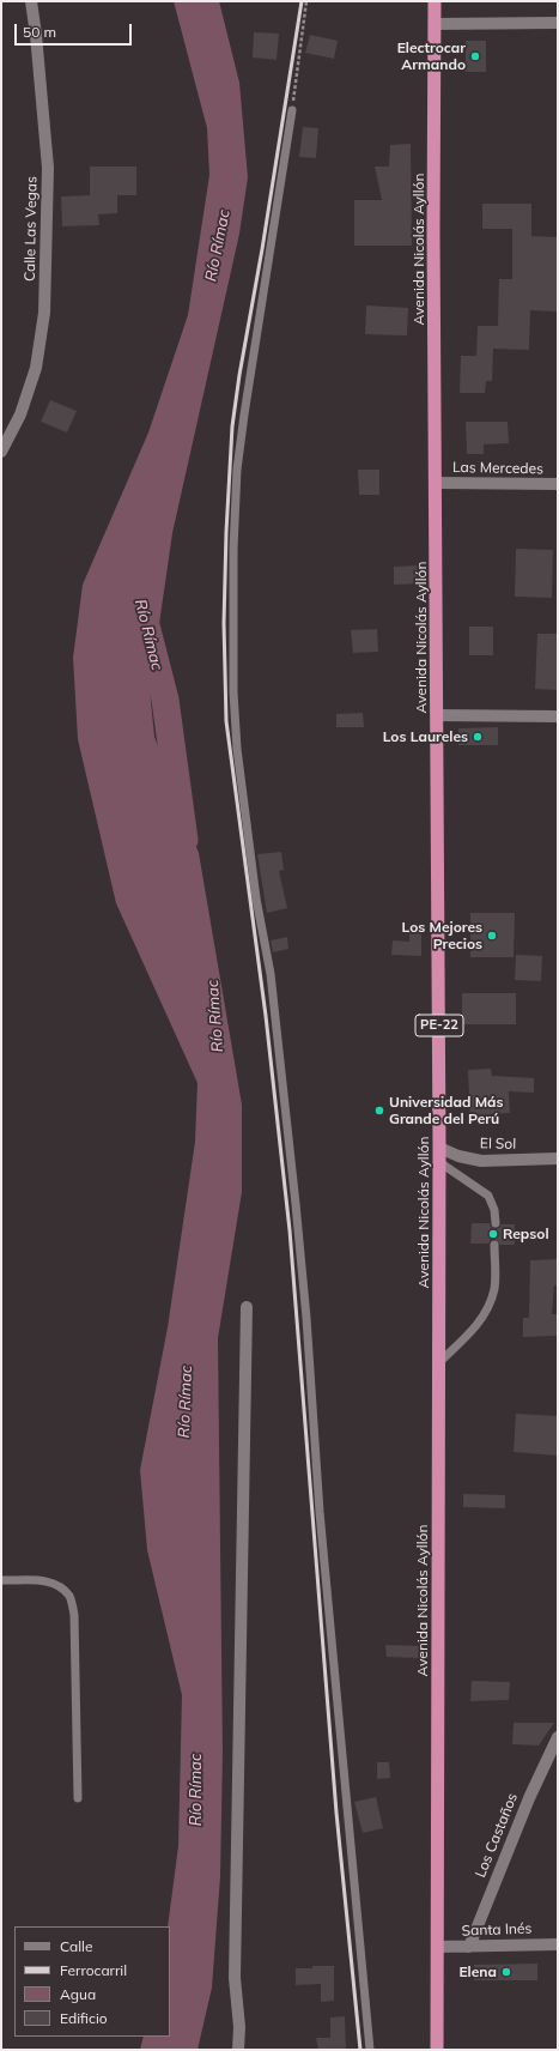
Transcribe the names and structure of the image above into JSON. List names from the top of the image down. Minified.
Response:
{"streets":{"highway":["Avenida Nicolás Ayllón","PE-22"],"street":["Calle Las Vegas","Las Mercedes","El Sol","Los Castaños","Santa Inés"]},"crossings":[["Avenida Nicolás Ayllón","Las Mercedes"],["Avenida Nicolás Ayllón","El Sol"],["Avenida Nicolás Ayllón","Santa Inés"],["Los Castaños","Santa Inés"]],"water":["Río Rímac"],"places":["Electrocar Armando","Los Laureles","Los Mejores Precios","Universidad Más Grande del Perú","Repsol","Elena"],"legend":["Calle","Ferrocarril","Agua","Edificio"],"scale_bar":"50 m"}
